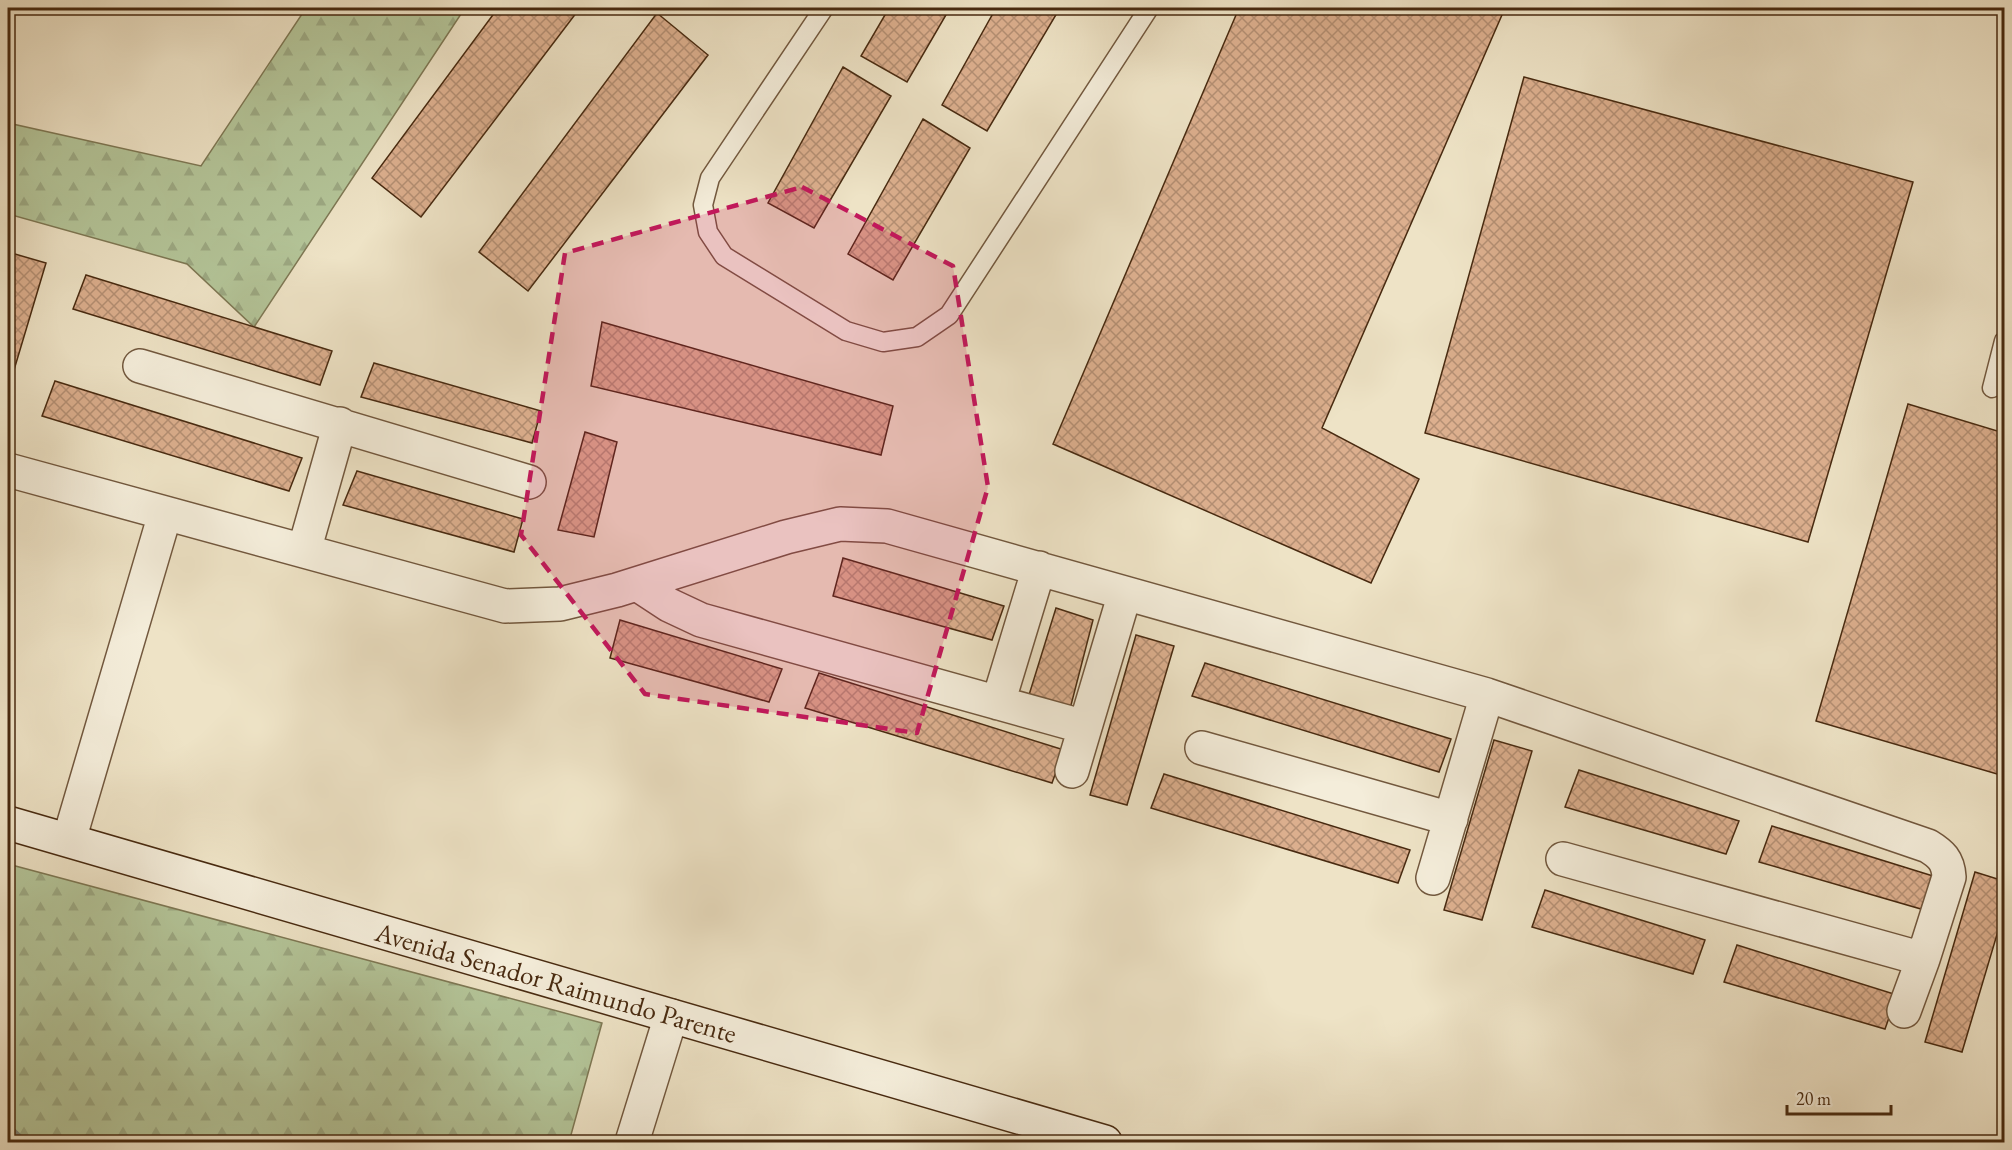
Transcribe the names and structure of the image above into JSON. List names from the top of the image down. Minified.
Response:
{"streets":{"street":["Avenida Senador Raimundo Parente"]},"scale_bar":"20 m"}
